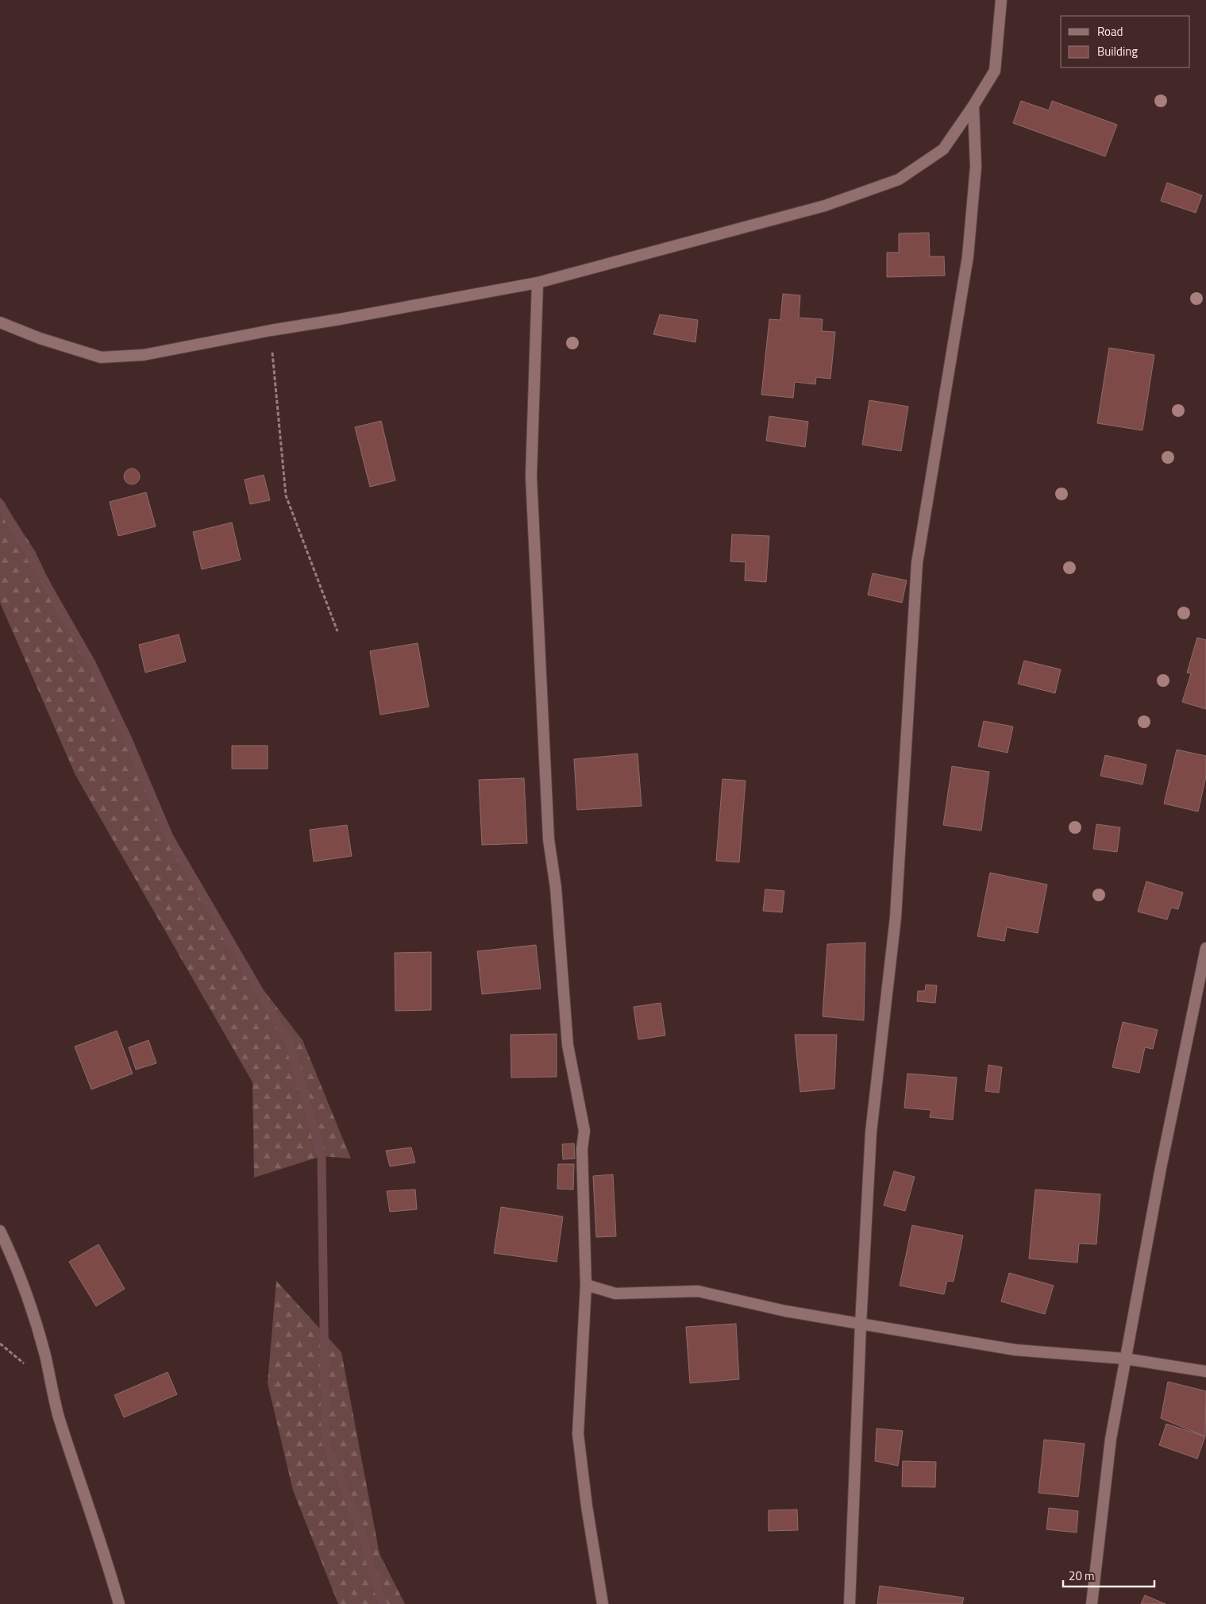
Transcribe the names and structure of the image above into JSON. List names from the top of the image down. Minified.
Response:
{"legend":["Road","Building"],"scale_bar":"20 m"}
